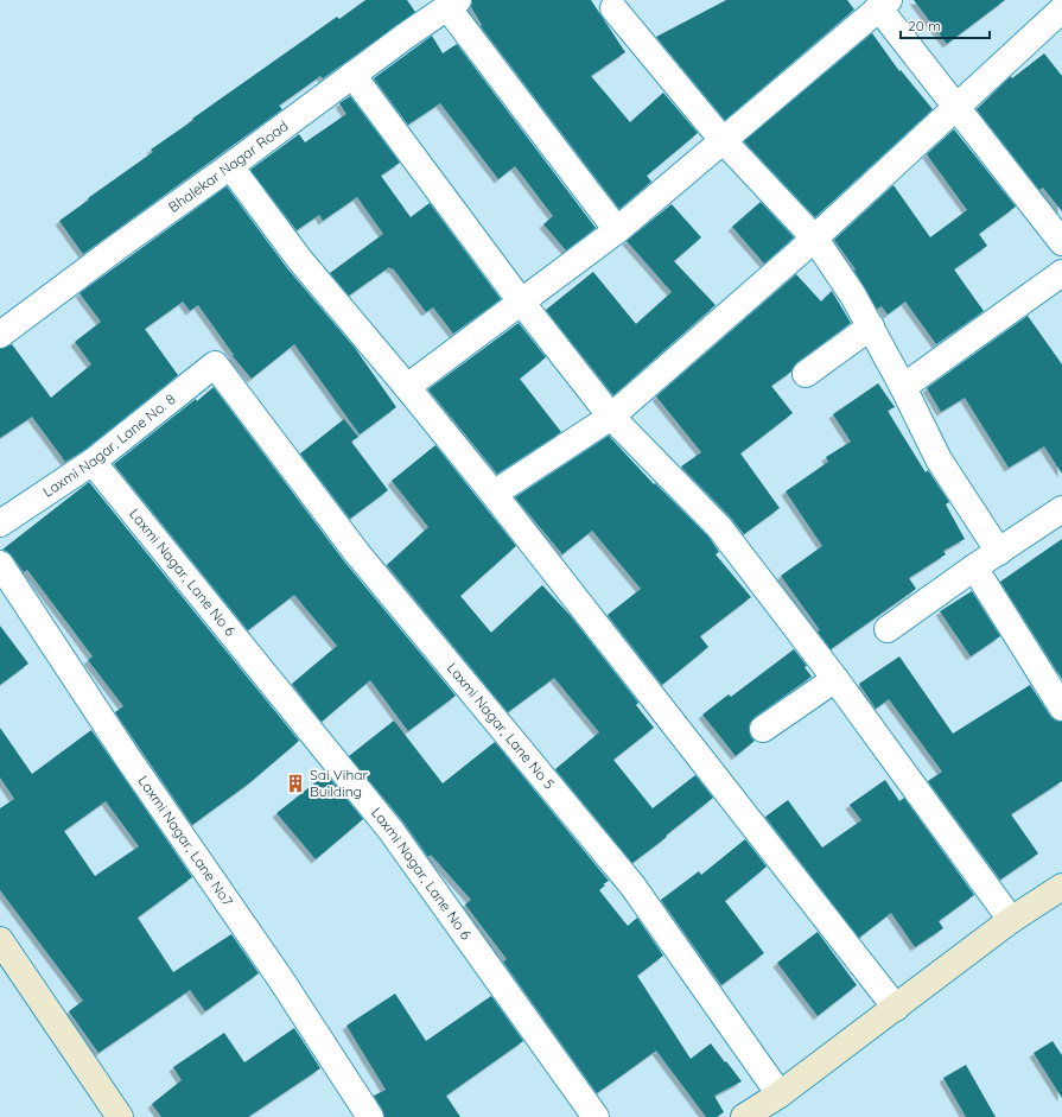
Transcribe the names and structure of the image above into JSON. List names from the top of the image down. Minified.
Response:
{"streets":{"street":["Bhalekar Nagar Road","Laxmi Nagar, Lane No. 8","Laxmi Nagar, Lane No 6","Laxmi Nagar, Lane No 5","Laxmi Nagar, Lane No7"]},"crossings":[["Laxmi Nagar, Lane No. 8","Laxmi Nagar, Lane No 6"],["Laxmi Nagar, Lane No. 8","Laxmi Nagar, Lane No 5"]],"places":{"building":["Sai Vihar Building"]},"scale_bar":"20 m"}
